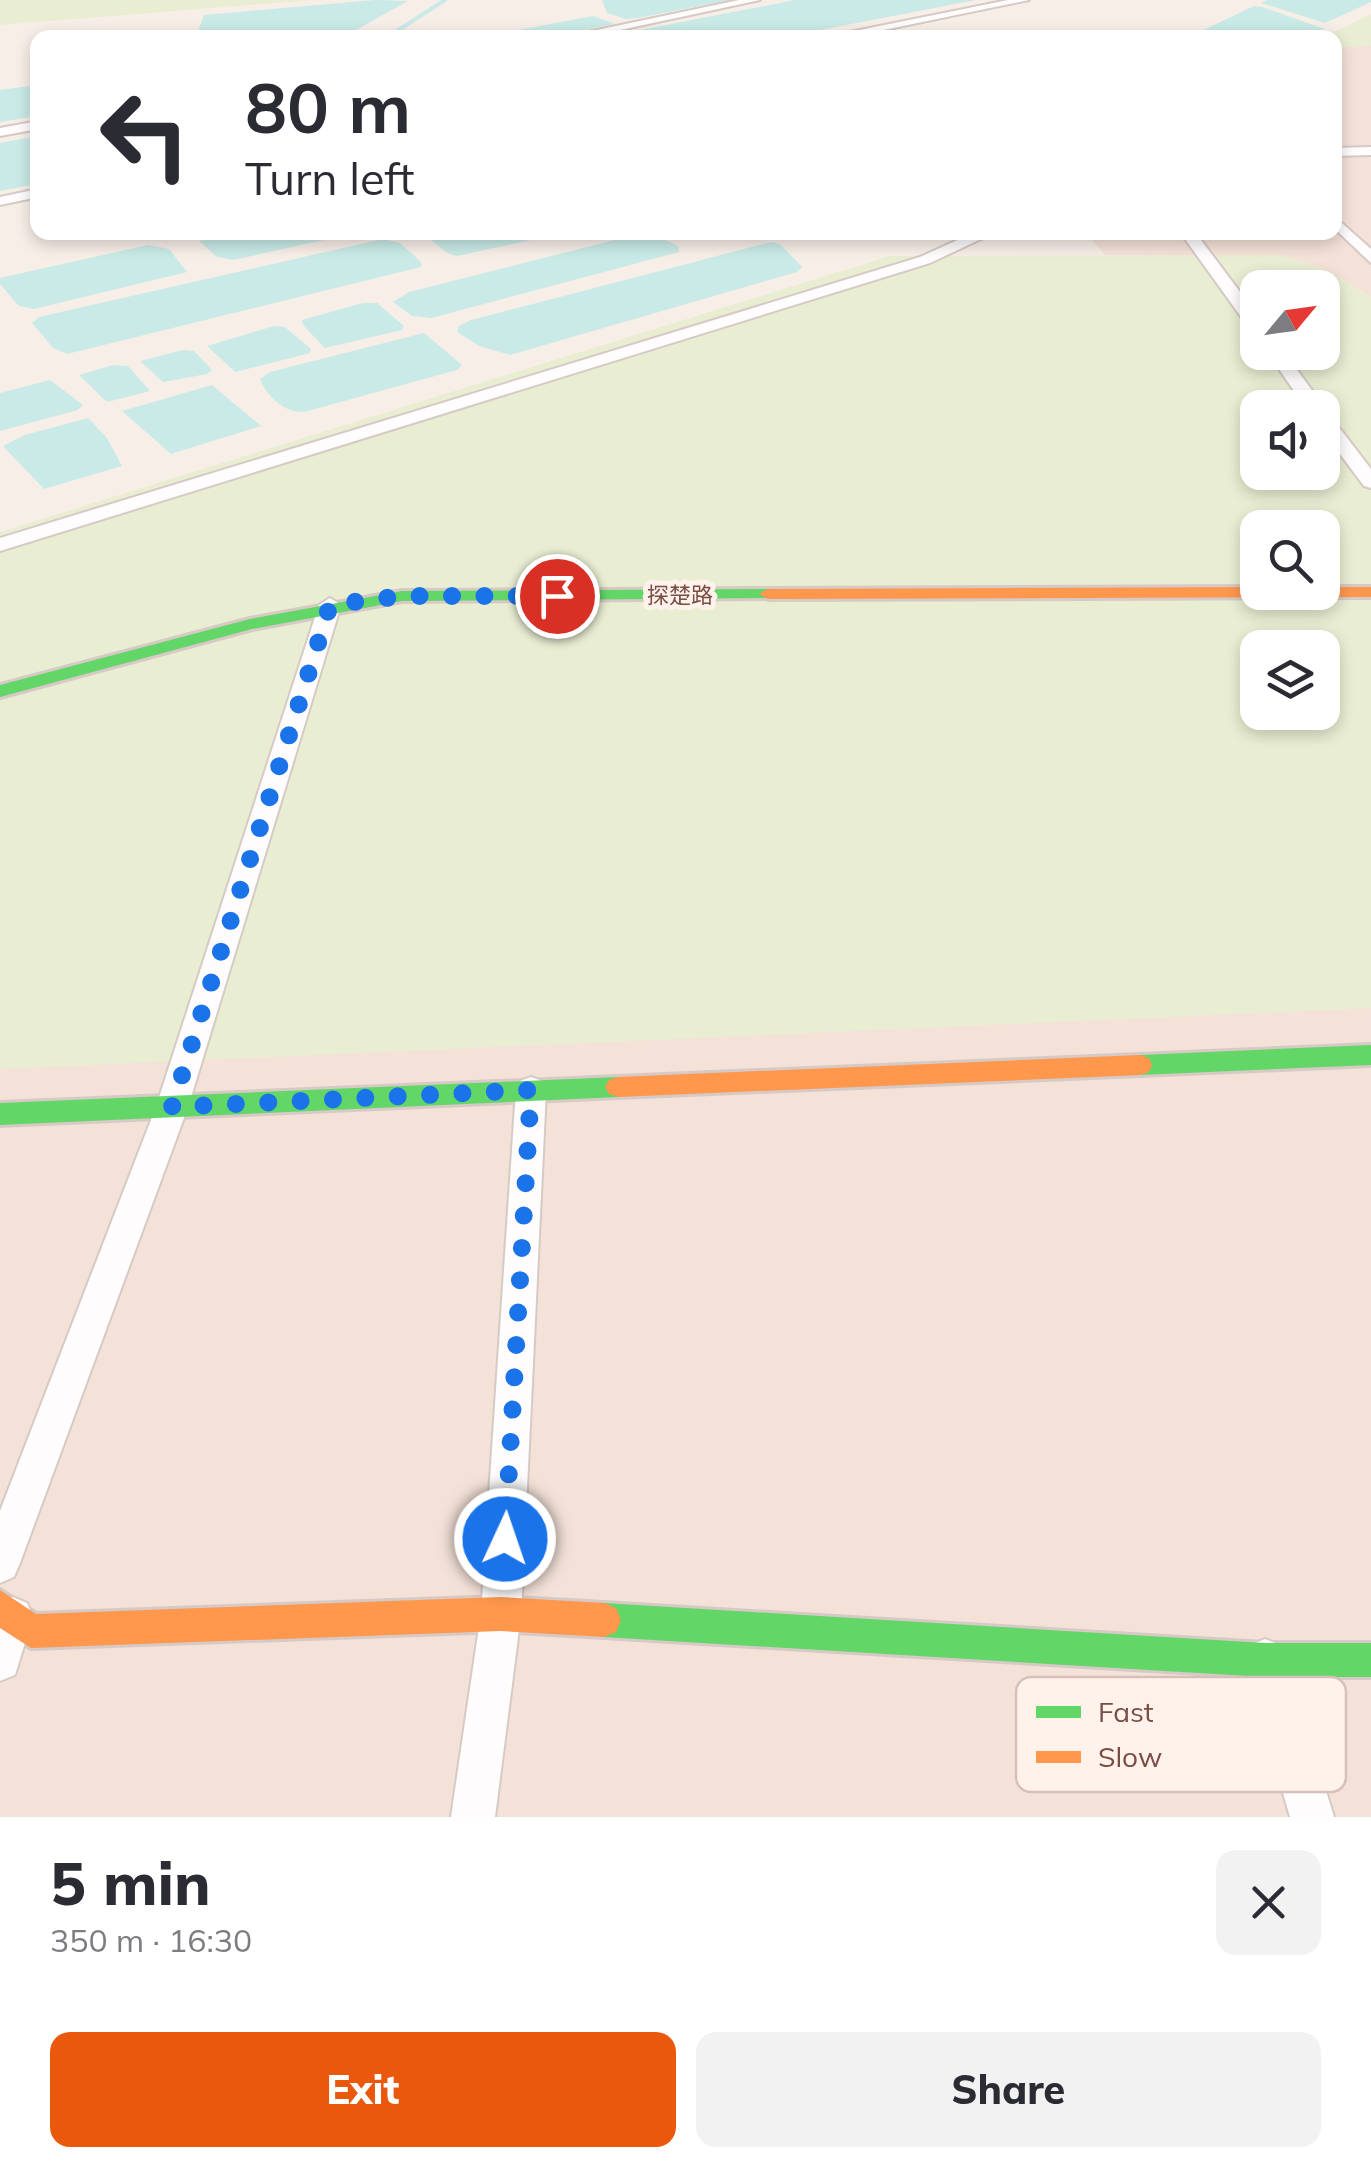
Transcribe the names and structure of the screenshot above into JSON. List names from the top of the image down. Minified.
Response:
{"streets":{"street":["探楚路"]},"legend":["Fast","Slow"],"north":"top right","page":{"turn":["80 m","Turn left"],"heading":["5 min","350 m · 16:30"],"buttons":["Exit","Share"]}}
